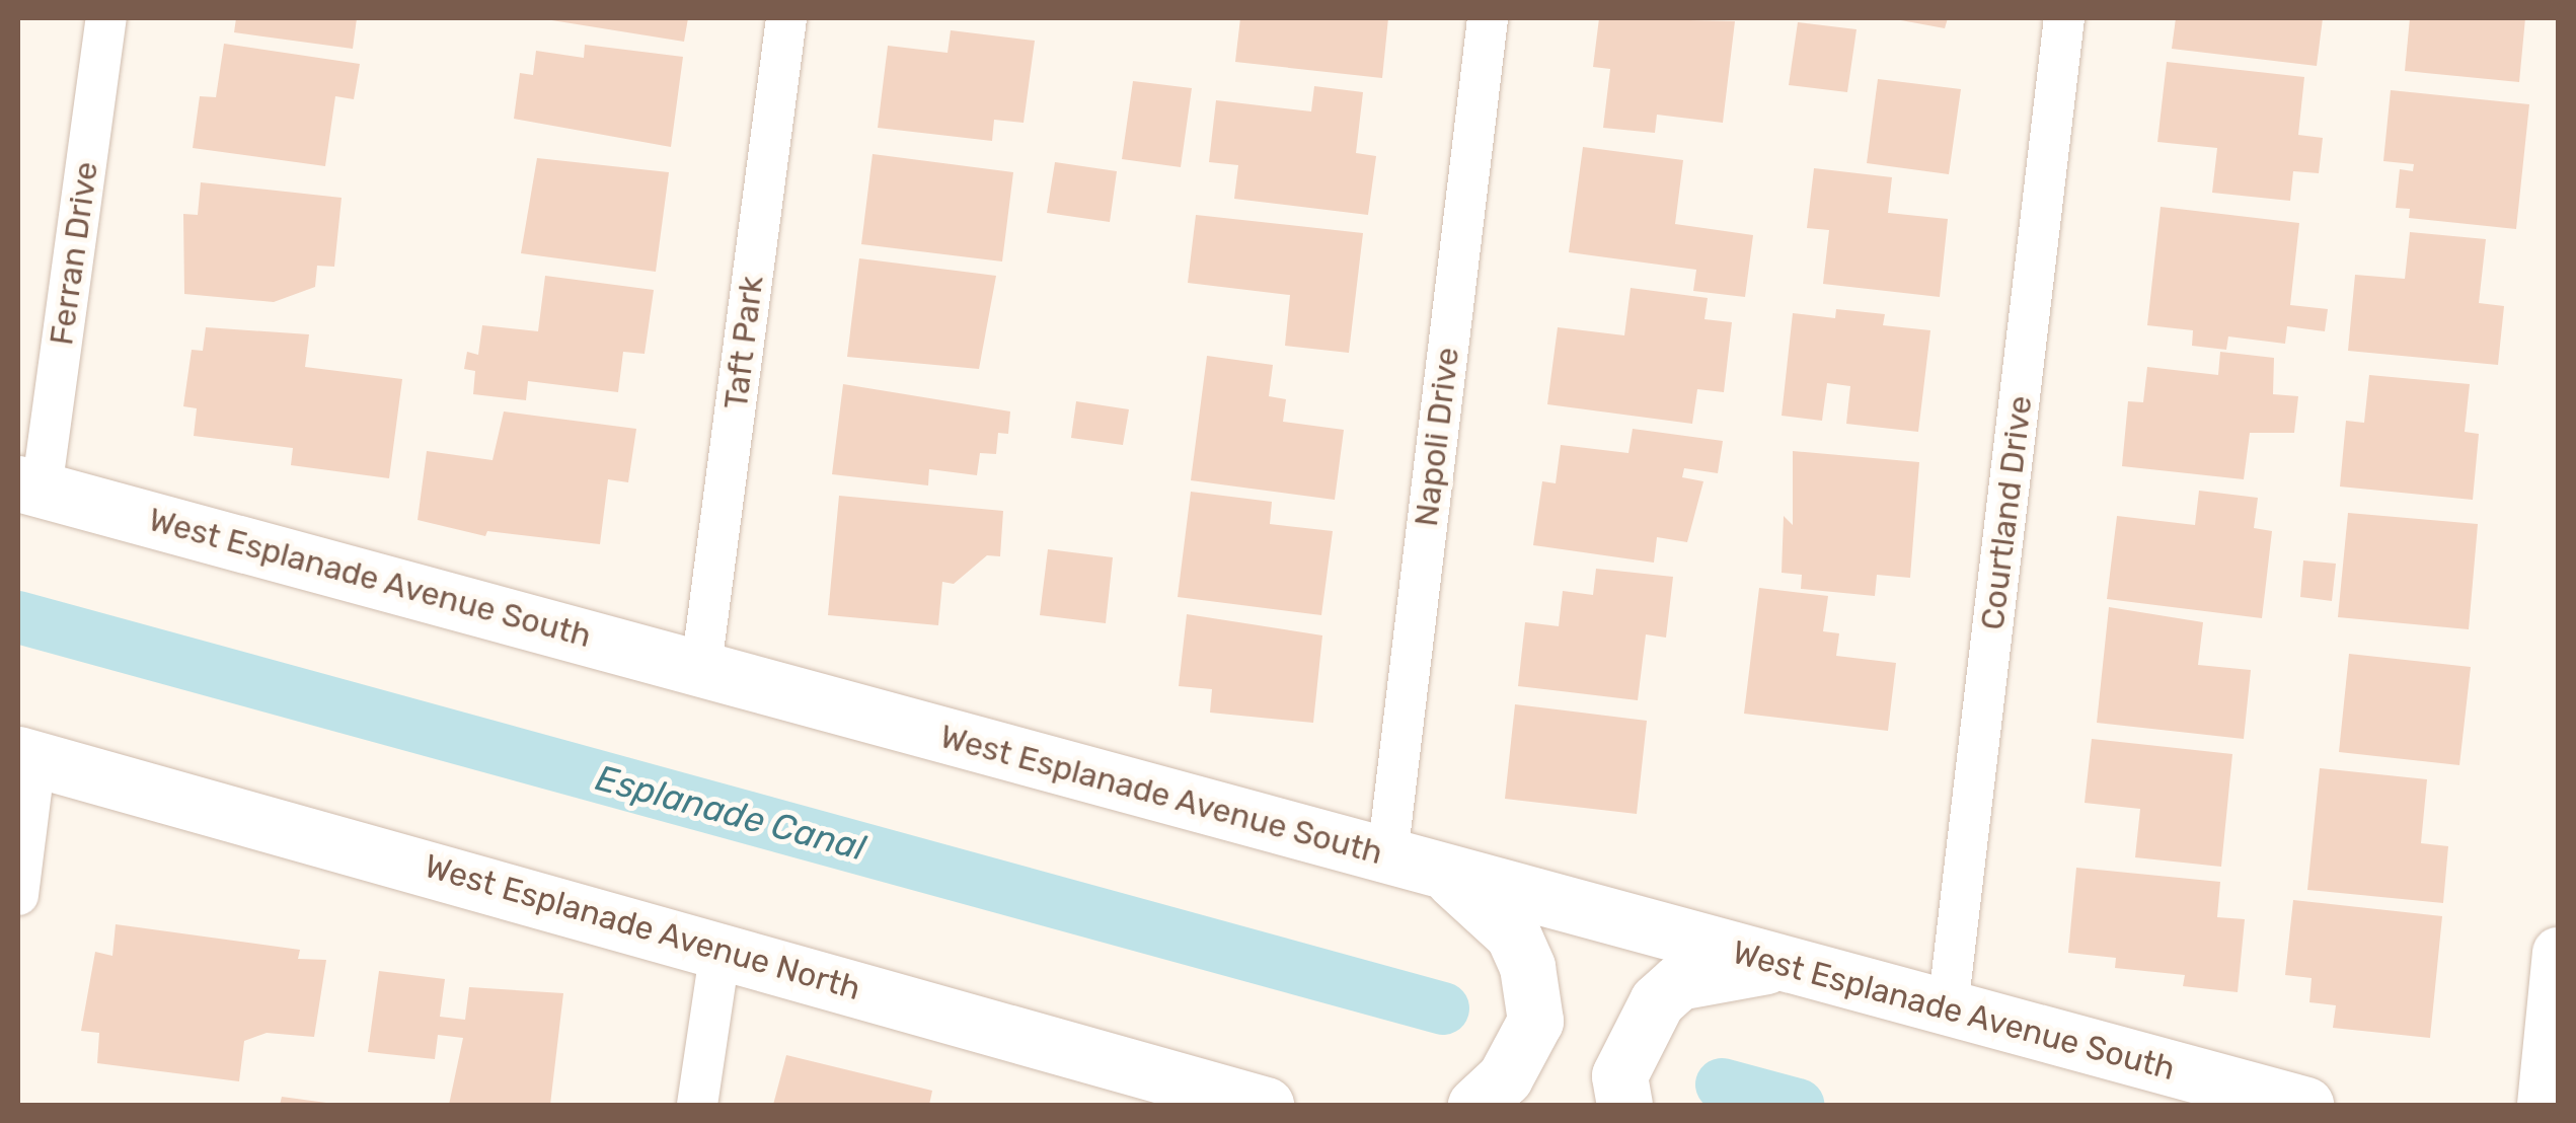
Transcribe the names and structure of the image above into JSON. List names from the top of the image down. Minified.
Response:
{"streets":{"main road":["West Esplanade Avenue South","West Esplanade Avenue North"],"street":["Ferran Drive","Taft Park","Napoli Drive","Courtland Drive"]},"crossings":[["Ferran Drive","West Esplanade Avenue South"],["Taft Park","West Esplanade Avenue South"],["Napoli Drive","West Esplanade Avenue South"],["Courtland Drive","West Esplanade Avenue South"]],"water":["Esplanade Canal"]}
